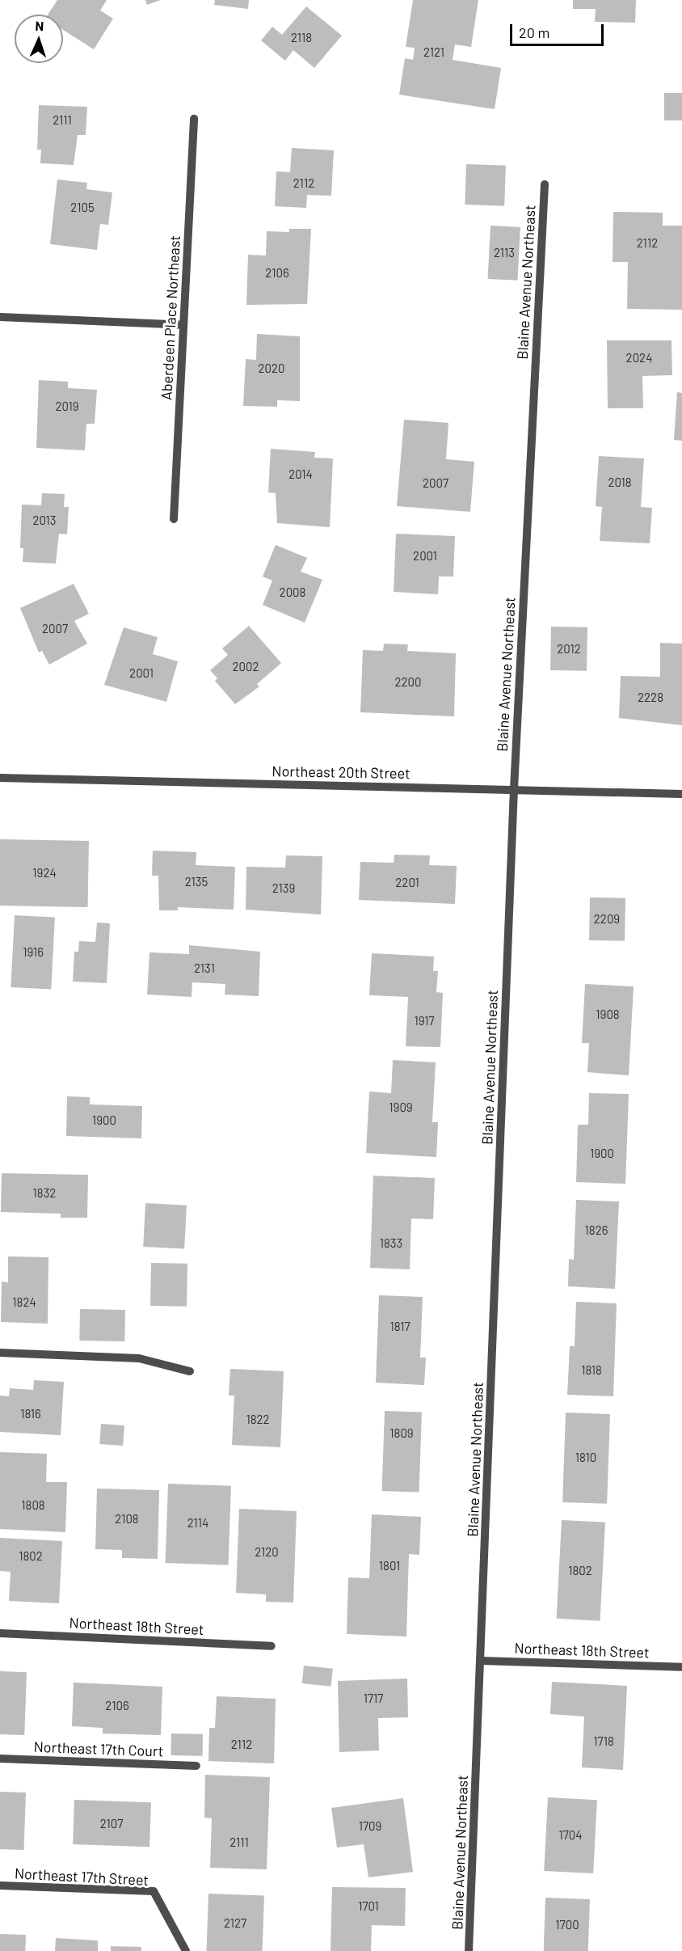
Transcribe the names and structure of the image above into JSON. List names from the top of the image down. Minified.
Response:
{"streets":{"street":["Blaine Avenue Northeast","Aberdeen Place Northeast","Northeast 20th Street","Northeast 18th Street","Northeast 17th Court","Northeast 17th Street"]},"crossings":[["Blaine Avenue Northeast","Northeast 20th Street"],["Blaine Avenue Northeast","Northeast 18th Street"]],"house_numbers":["2118","2121","2111","2112","2105","2112","2113","2106","2024","2020","2019","2014","2018","2007","2013","2001","2008","2007","2012","2002","2001","2200","2228","1924","2135","2201","2139","2209","1916","2131","1908","1917","1909","1900","1900","1832","1826","1833","1824","1817","1818","1816","1822","1809","1810","1808","2108","2114","2120","1802","1801","1802","1717","2106","1718","2112","2107","1709","1704","2111","1701","2127","1700"],"scale_bar":"20 m","north":"top"}
